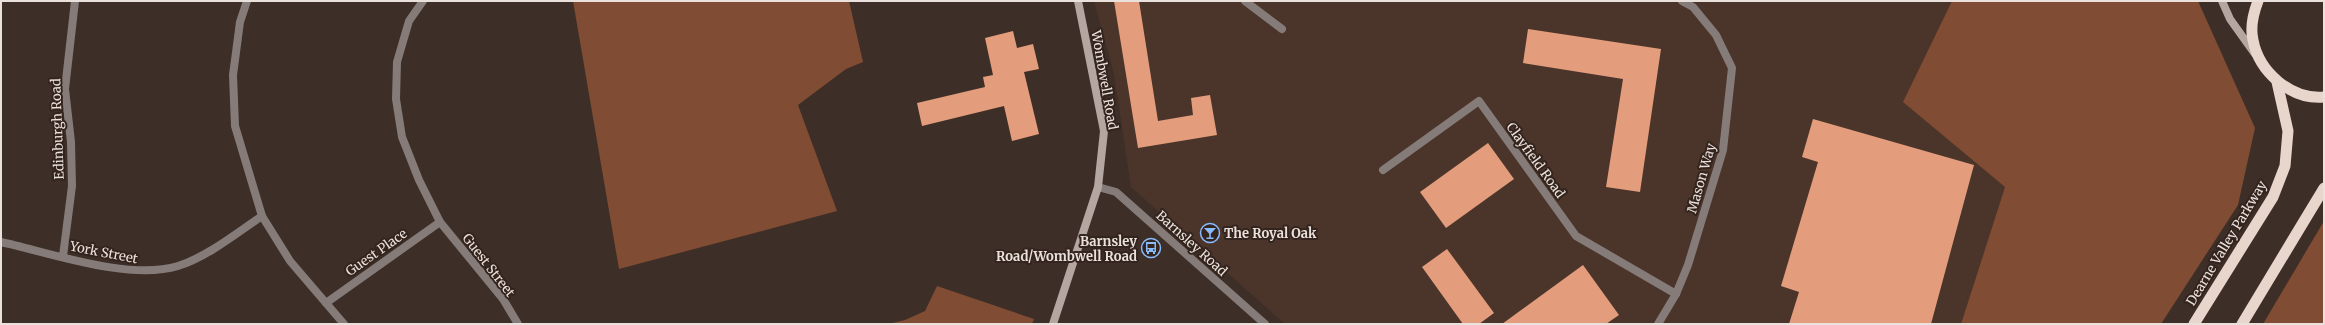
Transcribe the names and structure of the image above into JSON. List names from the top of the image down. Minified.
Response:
{"streets":{"highway":["Dearne Valley Parkway"],"main road":["Wombwell Road"],"street":["Edinburgh Road","Clayfield Road","Mason Way","Barnsley Road","York Street","Guest Place","Guest Street"]},"crossings":[["Wombwell Road","Barnsley Road"],["Edinburgh Road","York Street"],["Clayfield Road","Mason Way"],["Guest Place","Guest Street"]],"places":{"bar":["The Royal Oak"],"bus stop":["Barnsley Road/Wombwell Road"]}}
